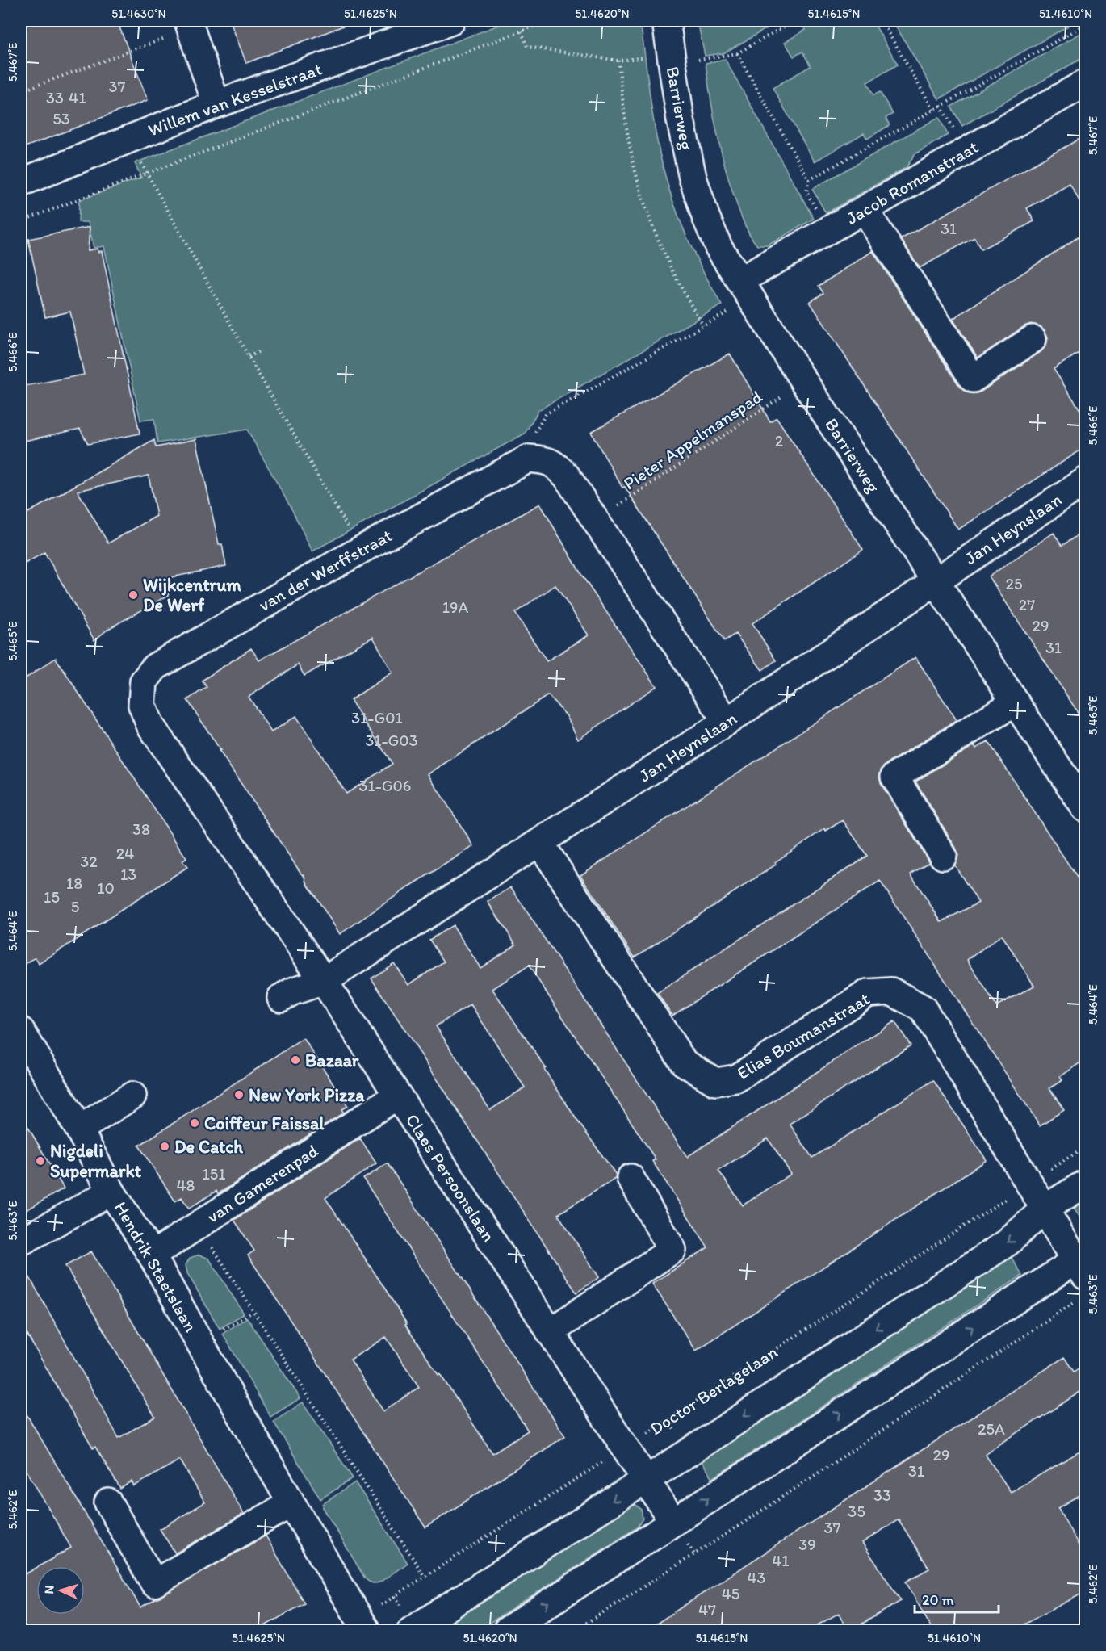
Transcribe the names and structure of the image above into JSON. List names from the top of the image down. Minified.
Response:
{"streets":{"street":["Willem van Kesselstraat","Barrierweg","Jacob Romanstraat","Jan Heynslaan","van der Werffstraat","Elias Boumanstraat","Claes Persoonslaan","van Gamerenpad","Hendrik Staetslaan","Doctor Berlagelaan"],"path":["Pieter Appelmanspad"]},"crossings":[["Barrierweg","Jacob Romanstraat"],["Barrierweg","Pieter Appelmanspad"],["Barrierweg","Jan Heynslaan"],["Jan Heynslaan","van der Werffstraat"],["Jan Heynslaan","Elias Boumanstraat"],["Jan Heynslaan","Claes Persoonslaan"],["van der Werffstraat","Claes Persoonslaan"],["Elias Boumanstraat","Doctor Berlagelaan"],["Claes Persoonslaan","van Gamerenpad"],["Claes Persoonslaan","Doctor Berlagelaan"],["van Gamerenpad","Hendrik Staetslaan"],["Hendrik Staetslaan","Doctor Berlagelaan"]],"places":["Wijkcentrum De Werf","Bazaar","New York Pizza","Coiffeur Faissal","De Catch","Nigdeli Supermarkt"],"house_numbers":["37","33","41","53","31","2","25","27","19A","29","31","31-G01","31-G03","31-G06","38","24","32","13","18","10","15","5","151","48","25A","29","31","33","35","37","39","41","43","45","47"],"scale_bar":"20 m","north":"left","coordinates":["51.4630°N","51.4625°N","51.4620°N","51.4615°N","51.4610°N","5.467°E","5.466°E","5.465°E","5.464°E","5.463°E","5.462°E"]}
